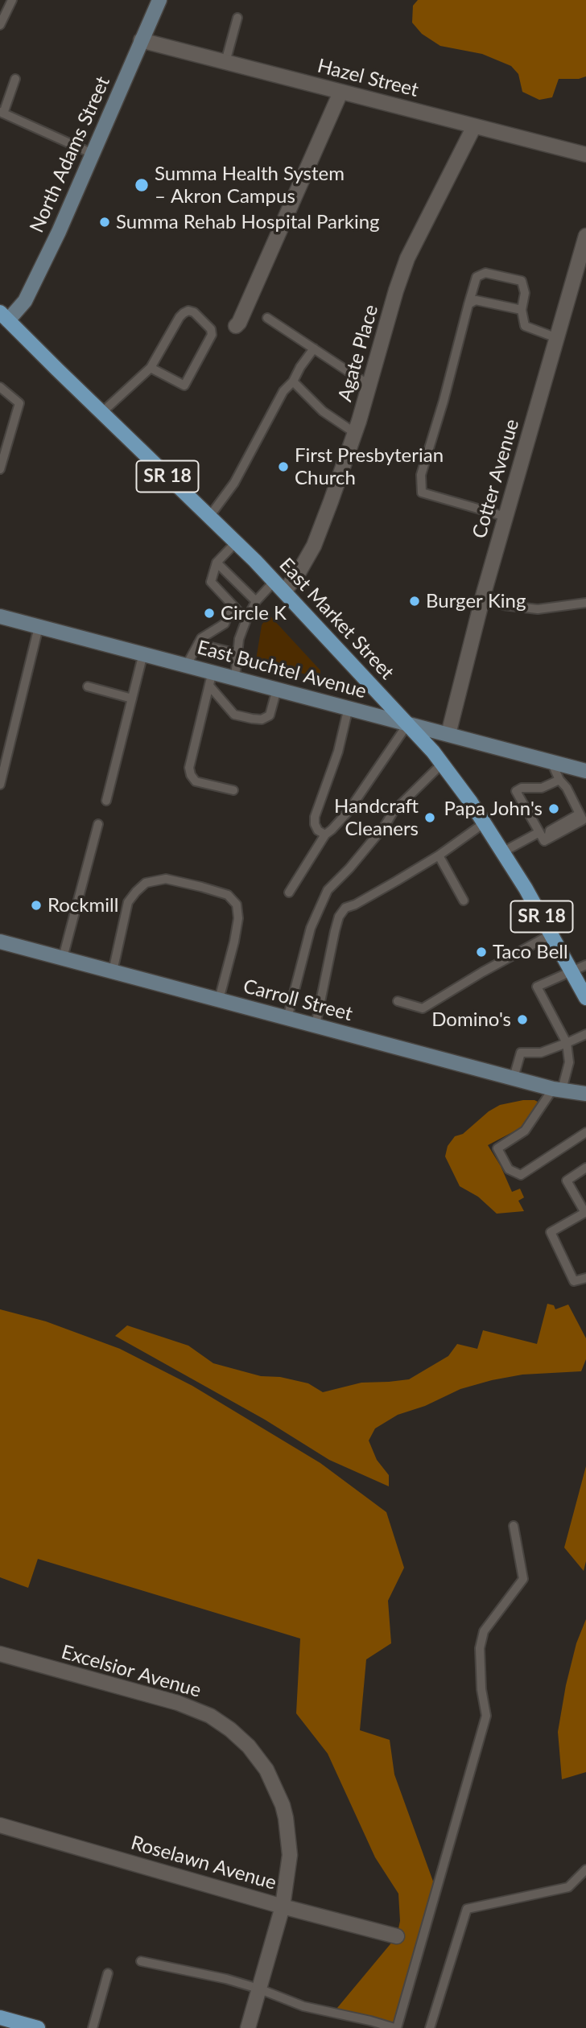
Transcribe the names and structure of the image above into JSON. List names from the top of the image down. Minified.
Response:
{"streets":{"main road":["SR 18","East Market Street"],"street":["Hazel Street","North Adams Street","Agate Place","Cotter Avenue","East Buchtel Avenue","Carroll Street","Excelsior Avenue","Roselawn Avenue"]},"crossings":[["Hazel Street","North Adams Street"],["Hazel Street","Agate Place"],["North Adams Street","East Market Street"],["Agate Place","East Market Street"],["Cotter Avenue","East Buchtel Avenue"],["East Market Street","East Buchtel Avenue"],["Excelsior Avenue","Roselawn Avenue"]],"places":["Summa Health System – Akron Campus","Summa Rehab Hospital Parking","First Presbyterian Church","Burger King","Circle K","Papa John's","Handcraft Cleaners","Rockmill","Taco Bell","Domino's"]}
